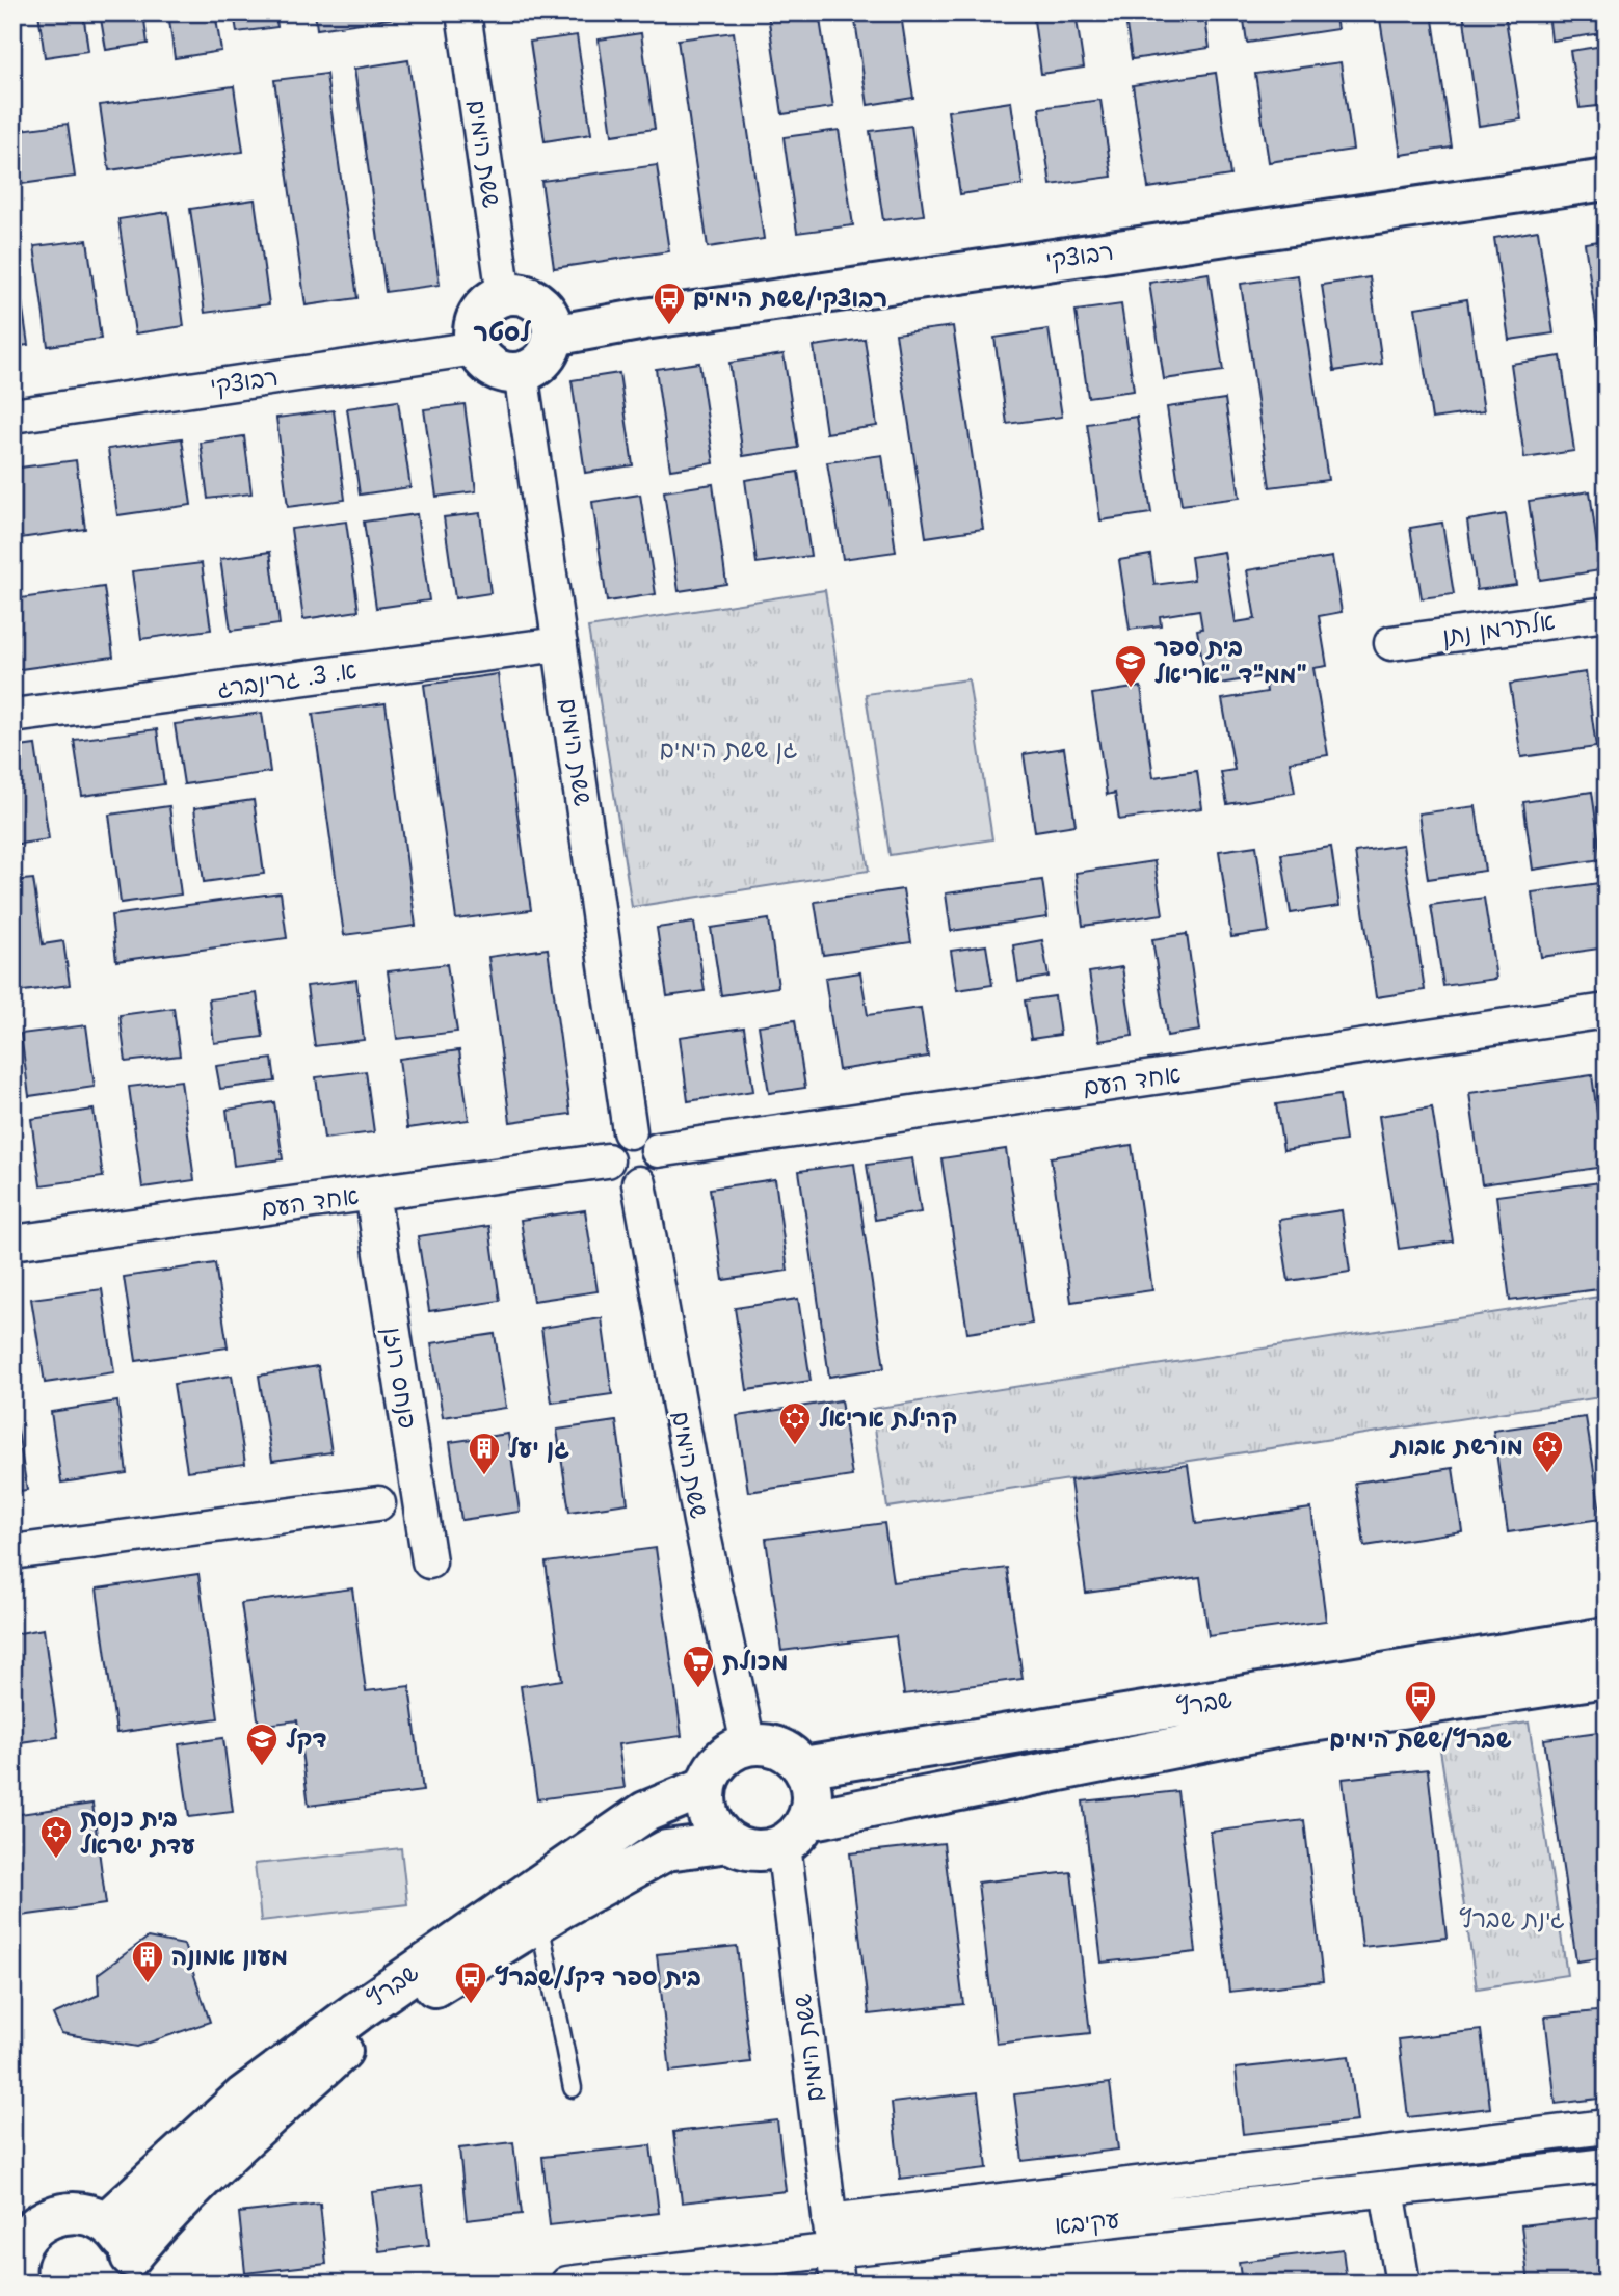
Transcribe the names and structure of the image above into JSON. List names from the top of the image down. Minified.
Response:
{"streets":{"street":["ששת הימים","רבוצקי","אלתרמן נתן","א. צ. גרינברג","אחד העם","פנחס רוזן","שברץ","עקיבא"]},"crossings":[["ששת הימים","רבוצקי"],["ששת הימים","א. צ. גרינברג"],["ששת הימים","אחד העם"],["ששת הימים","שברץ"],["ששת הימים","עקיבא"],["אחד העם","פנחס רוזן"]],"districts":["לסטר"],"parks":["גן ששת הימים","גינת שברץ"],"places":{"bus stop":["רבוצקי/ששת הימים","שברץ/ששת הימים","בית ספר דקל/שברץ"],"school or university":["בית ספר ממ\"ד \"אריאל\"","דקל"],"synagogue":["קהילת אריאל","מורשת אבות","בית כנסת עדת ישראל"],"building":["גן יעל","מעון אמונה"],"supermarket":["מכולת"]}}
